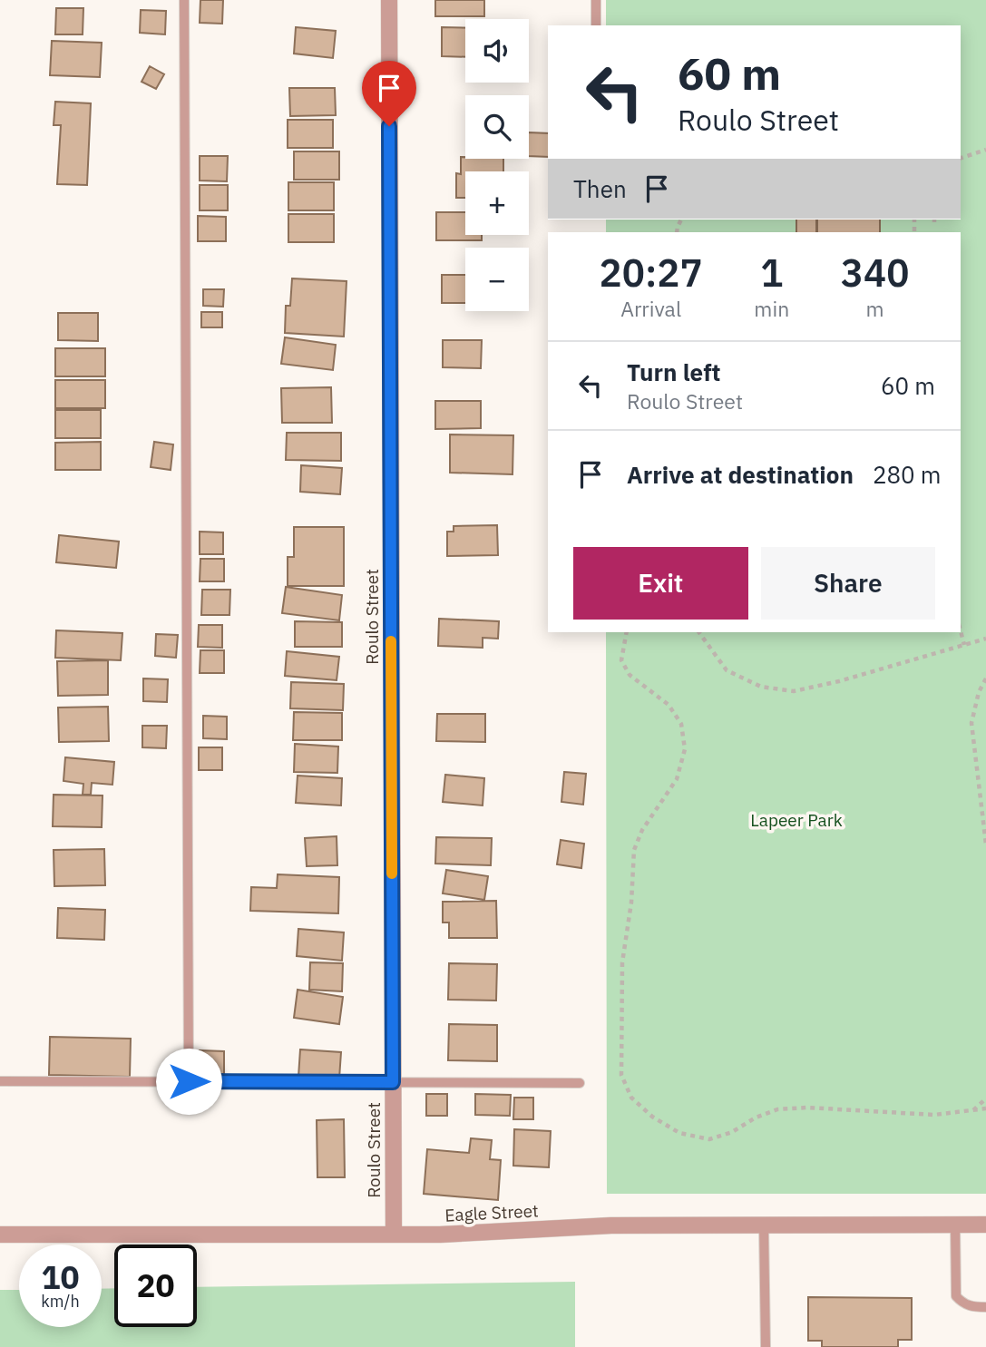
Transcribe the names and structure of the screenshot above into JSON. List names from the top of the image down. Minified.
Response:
{"streets":{"street":["Roulo Street","Eagle Street"]},"crossings":[["Roulo Street","Eagle Street"]],"parks":["Lapeer Park"],"page":{"map_buttons":["+","−"],"turn":["60 m","Roulo Street"],"then":"Then","eta":["20:27","Arrival","1","min","340","m"],"list":[{"name":"Turn left","note":"Roulo Street","value":"60 m"},{"name":"Arrive at destination","value":"280 m"}],"buttons":["Exit","Share"],"speed":"10 km/h","limit":"20"}}
